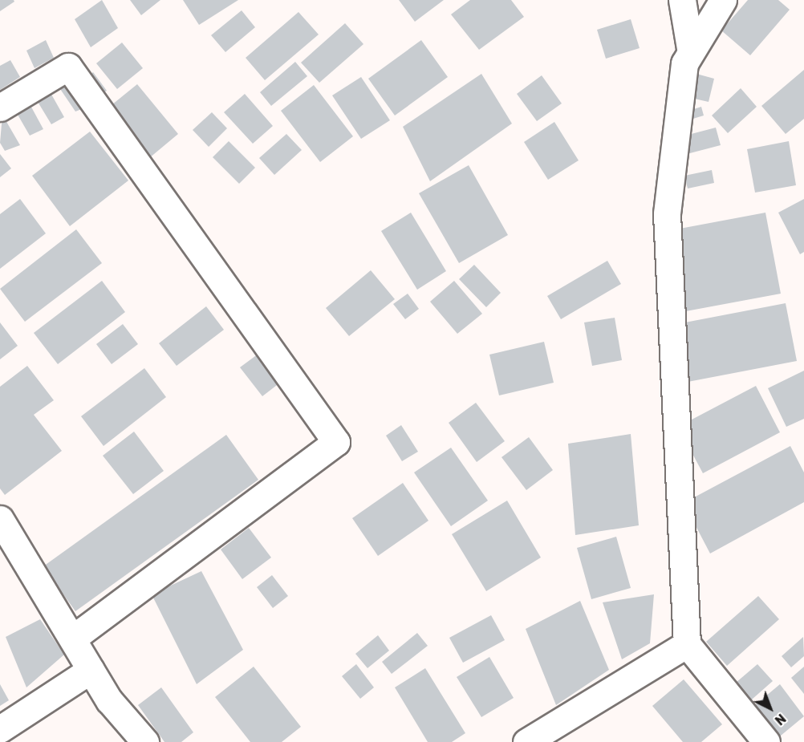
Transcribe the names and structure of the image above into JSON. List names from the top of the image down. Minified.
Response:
{"north":"bottom right"}
